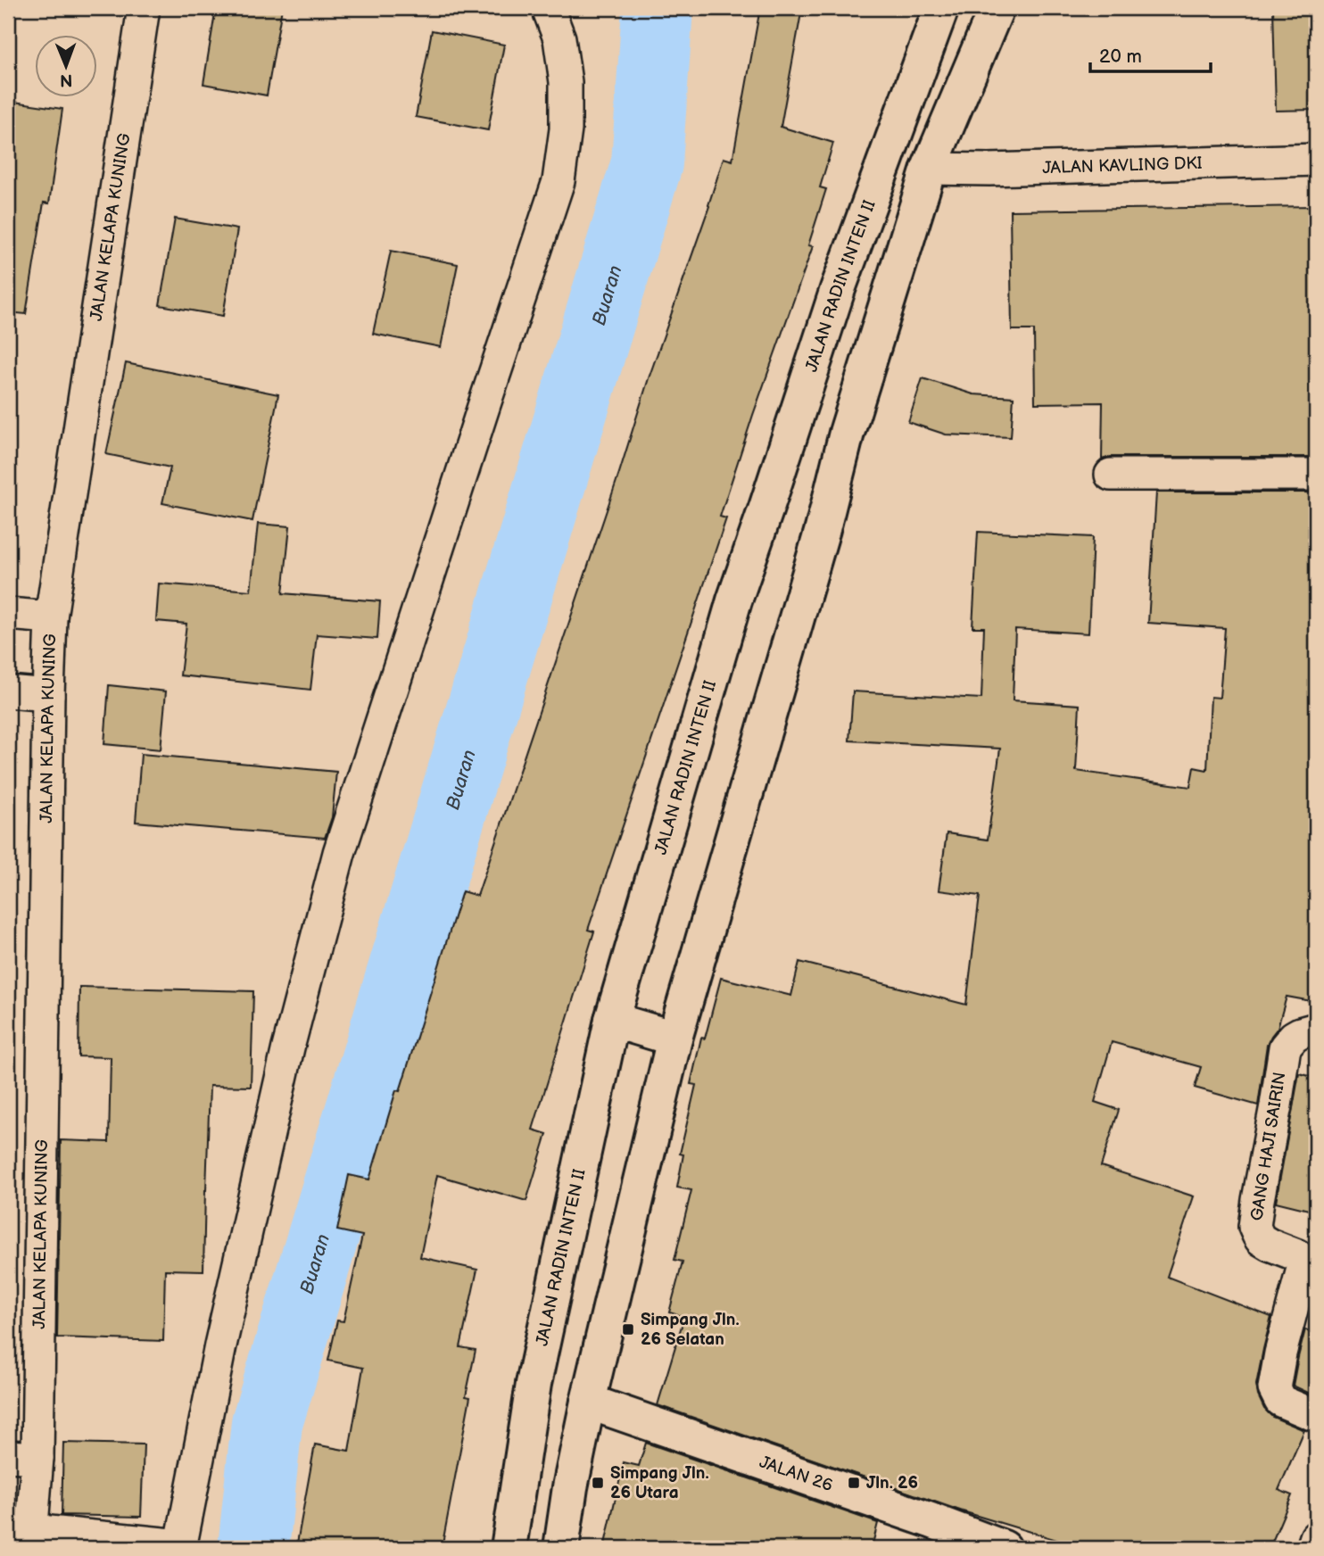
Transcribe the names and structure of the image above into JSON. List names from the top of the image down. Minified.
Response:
{"streets":{"main road":["JALAN RADIN INTEN II","JALAN 26"],"street":["JALAN KAVLING DKI","JALAN KELAPA KUNING","GANG HAJI SAIRIN"]},"water":["Buaran"],"places":{"transit":["Simpang Jln. 26 Selatan","Simpang Jln. 26 Utara","Jln. 26"]},"scale_bar":"20 m","north":"bottom"}
